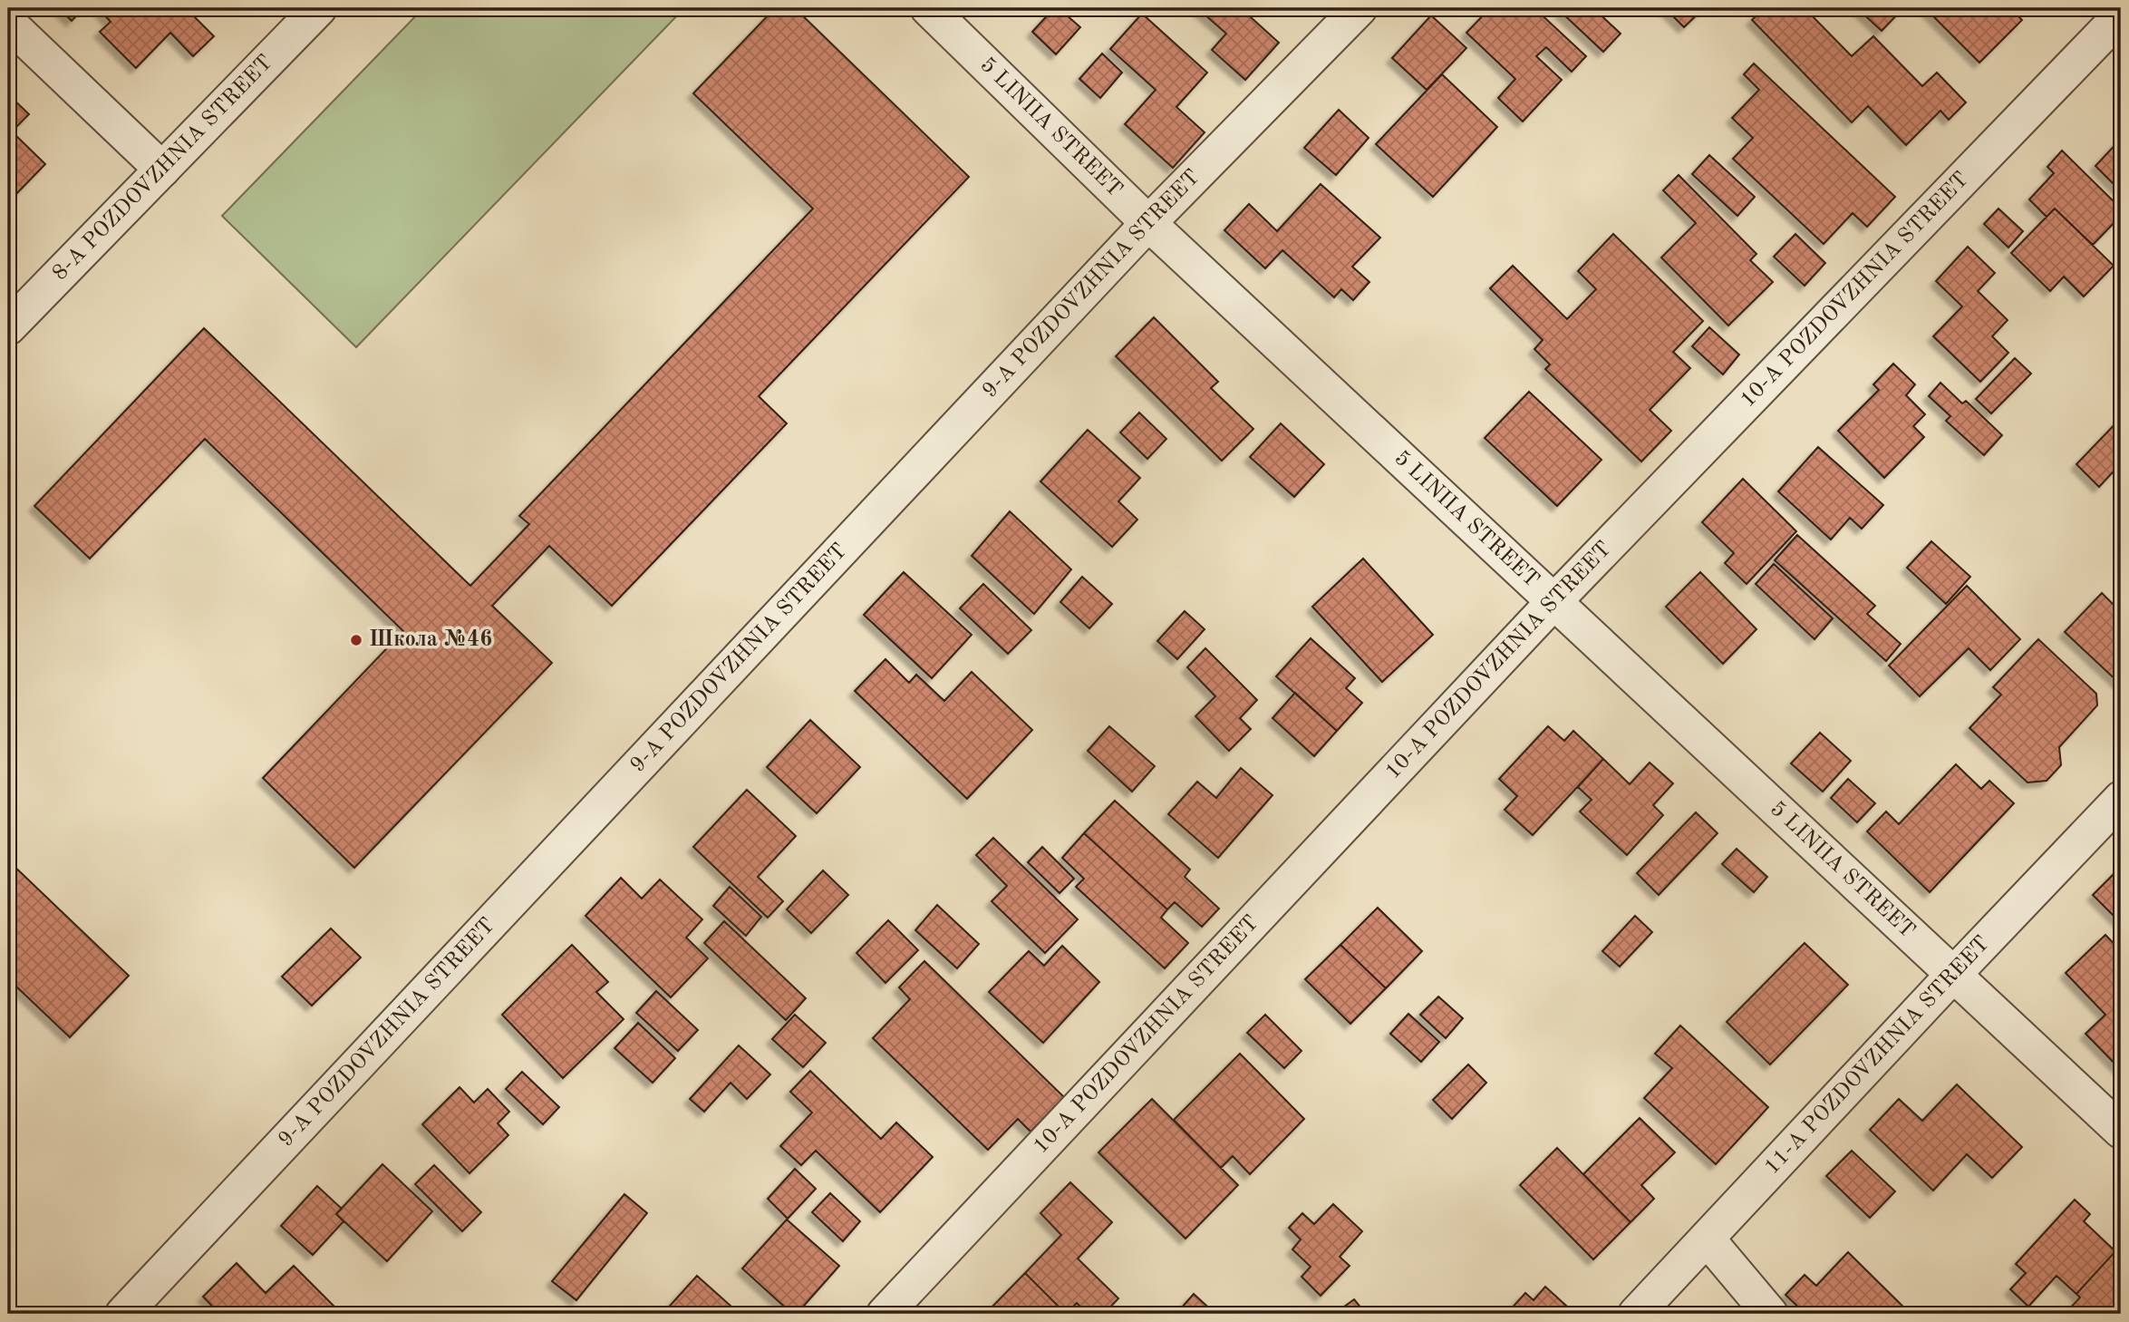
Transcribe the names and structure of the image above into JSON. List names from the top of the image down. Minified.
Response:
{"streets":{"street":["5 LINIIA STREET","8-A POZDOVZHNIA STREET","9-A POZDOVZHNIA STREET","10-A POZDOVZHNIA STREET","11-A POZDOVZHNIA STREET"]},"crossings":[["5 LINIIA STREET","9-A POZDOVZHNIA STREET"],["5 LINIIA STREET","10-A POZDOVZHNIA STREET"],["5 LINIIA STREET","11-A POZDOVZHNIA STREET"]],"places":["Школа №46"]}
